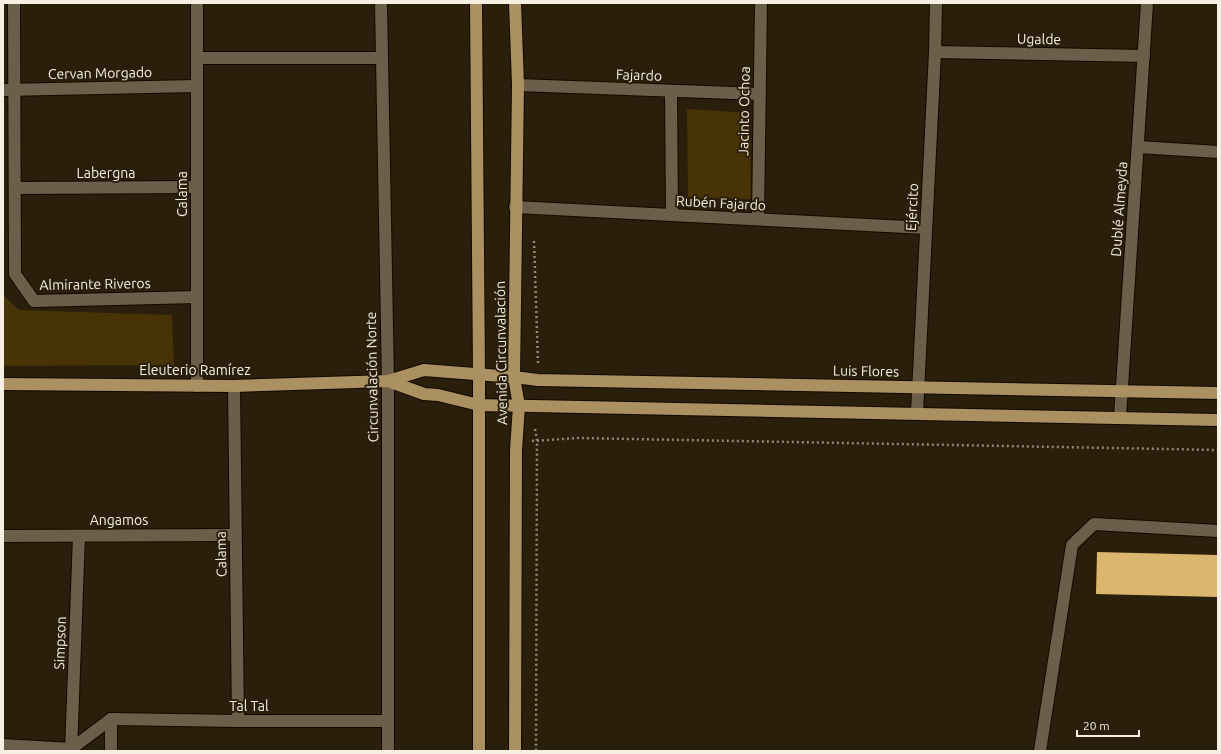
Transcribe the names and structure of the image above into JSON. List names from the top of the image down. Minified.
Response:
{"streets":{"main road":["Avenida Circunvalación","Eleuterio Ramírez","Luis Flores"],"street":["Ugalde","Cervan Morgado","Fajardo","Jacinto Ochoa","Labergna","Calama","Rubén Fajardo","Ejército","Dublé Almeyda","Almirante Riveros","Circunvalación Norte","Angamos","Simpson","Tal Tal"]},"crossings":[["Ugalde","Ejército"],["Ugalde","Dublé Almeyda"],["Cervan Morgado","Calama"],["Cervan Morgado","Almirante Riveros"],["Fajardo","Jacinto Ochoa"],["Fajardo","Avenida Circunvalación"],["Jacinto Ochoa","Rubén Fajardo"],["Labergna","Calama"],["Labergna","Almirante Riveros"],["Calama","Almirante Riveros"],["Calama","Eleuterio Ramírez"],["Calama","Angamos"],["Calama","Tal Tal"],["Rubén Fajardo","Ejército"],["Rubén Fajardo","Avenida Circunvalación"],["Ejército","Luis Flores"],["Dublé Almeyda","Luis Flores"],["Avenida Circunvalación","Eleuterio Ramírez"],["Avenida Circunvalación","Luis Flores"],["Eleuterio Ramírez","Luis Flores"],["Eleuterio Ramírez","Circunvalación Norte"],["Circunvalación Norte","Tal Tal"],["Angamos","Simpson"]],"scale_bar":"20 m"}
